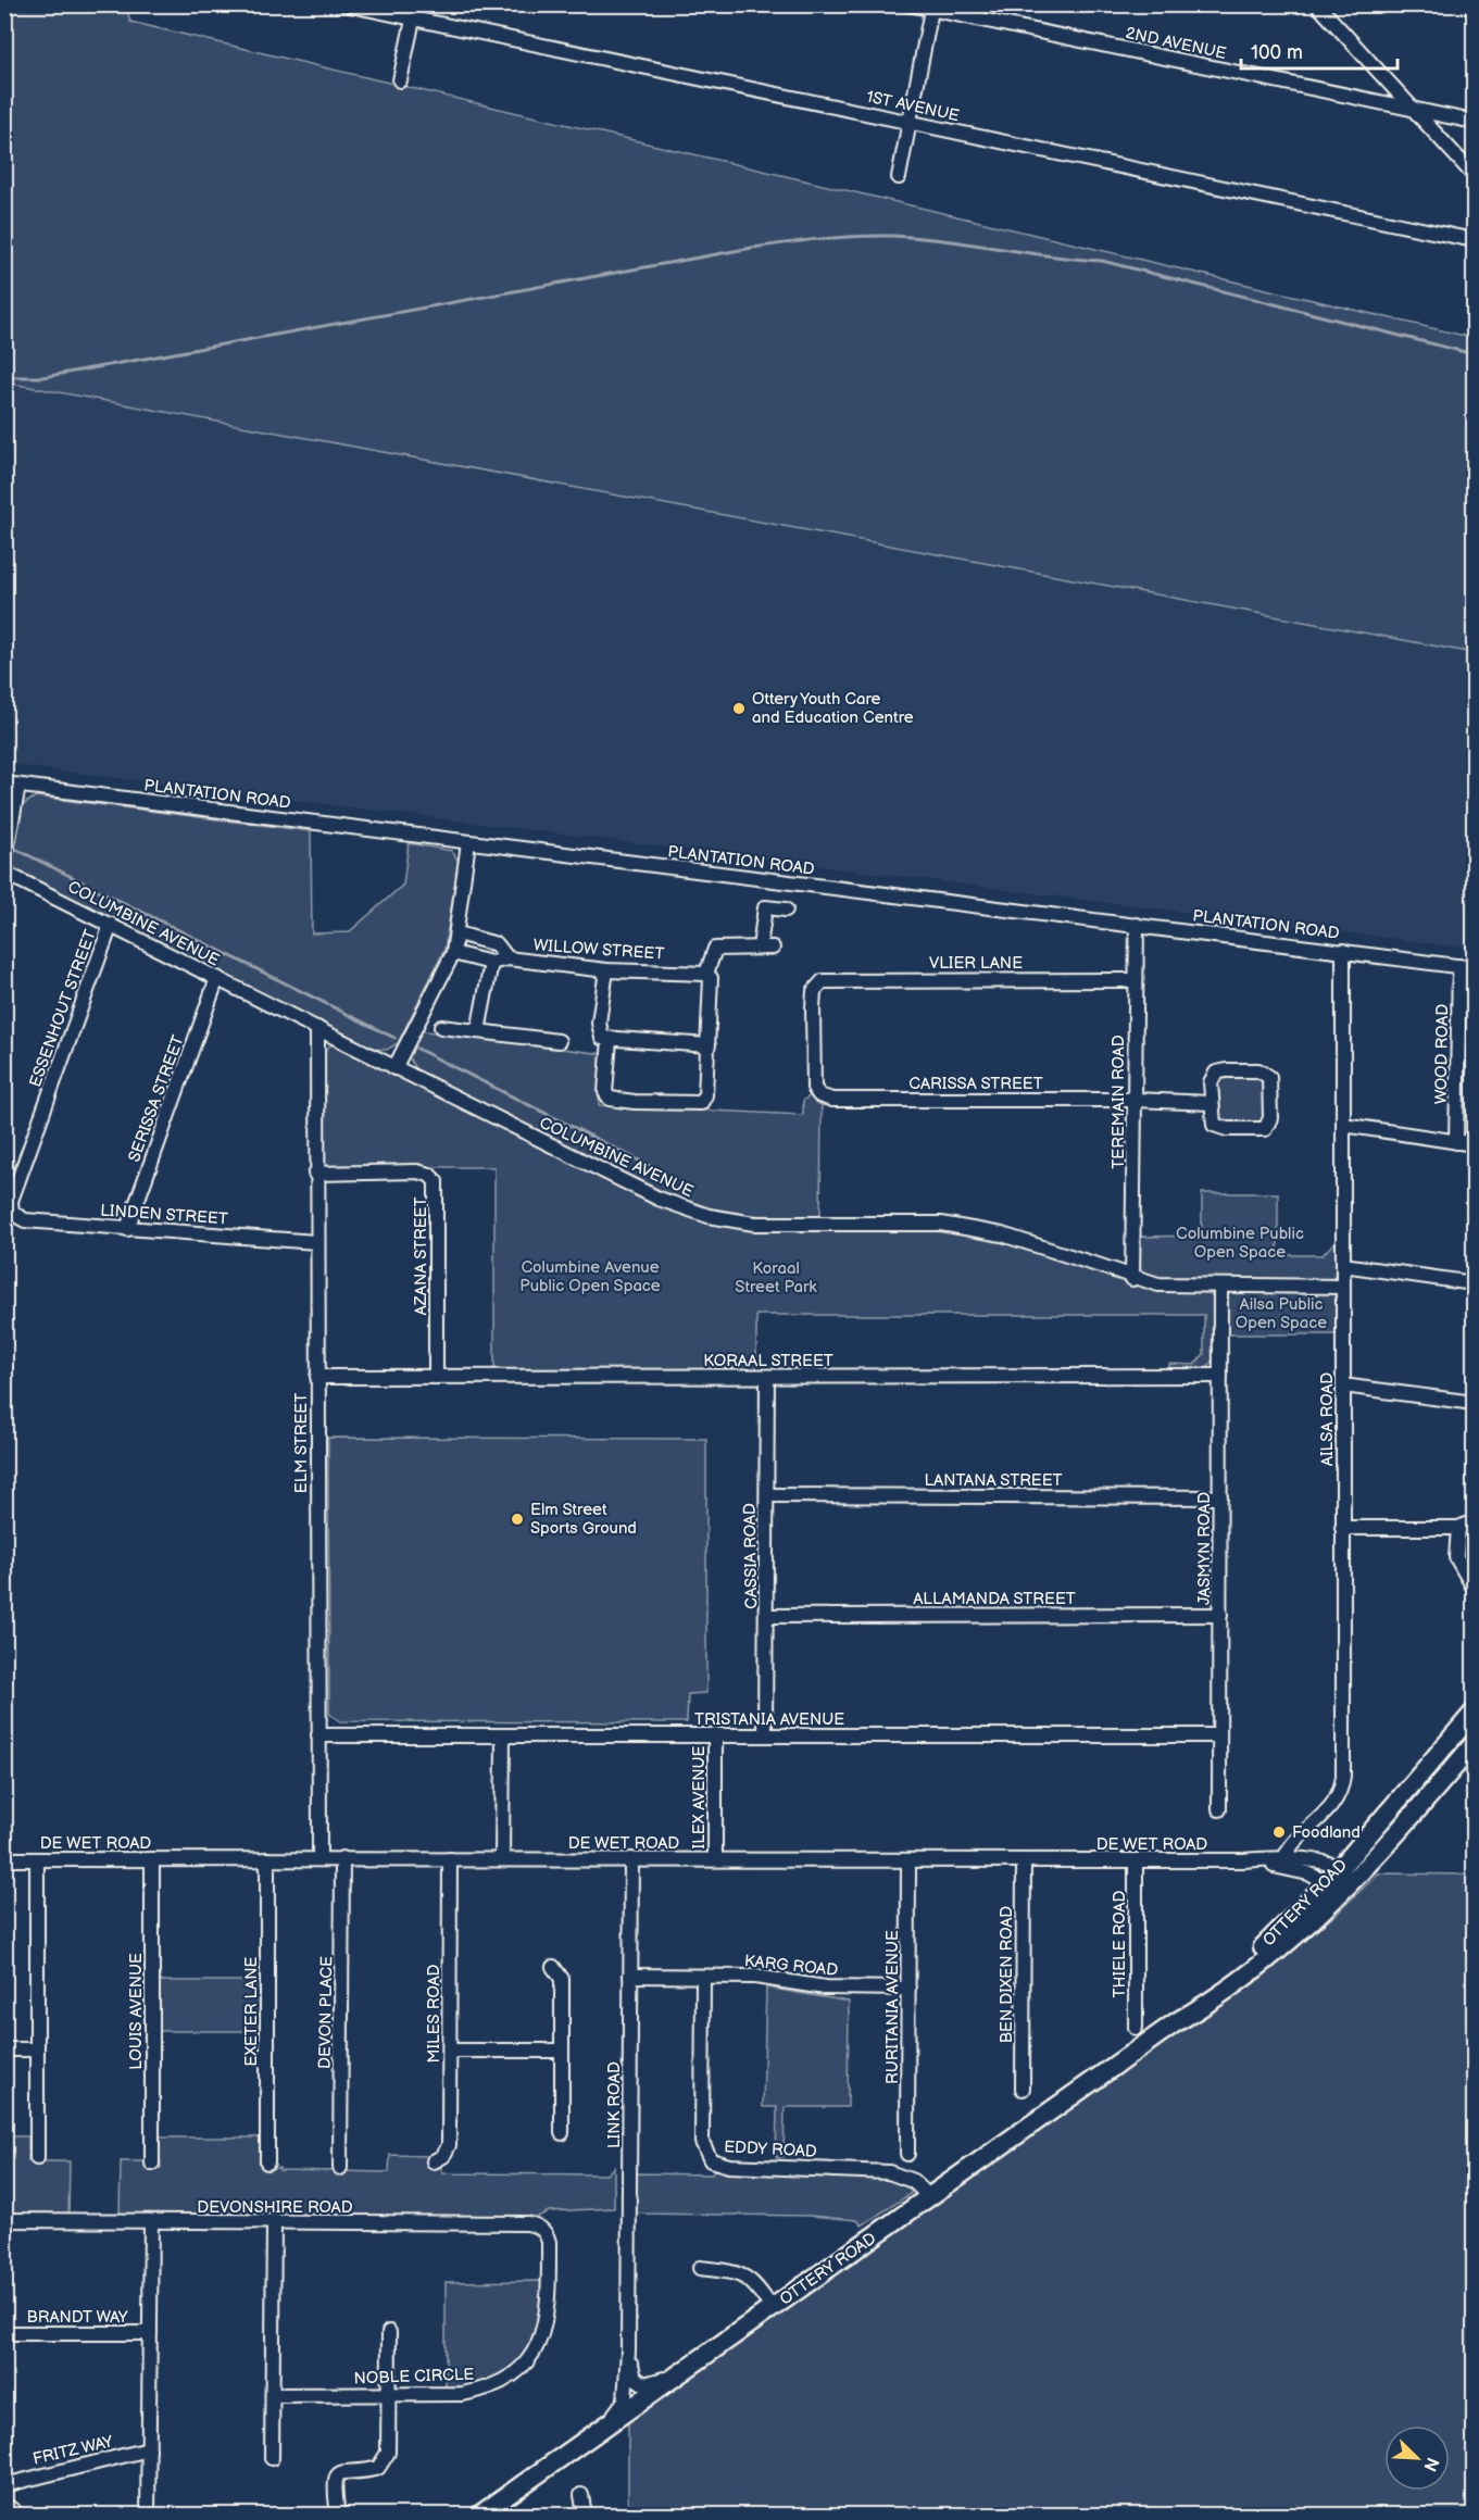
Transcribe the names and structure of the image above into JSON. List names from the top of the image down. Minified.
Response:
{"streets":{"main road":["OTTERY ROAD"],"street":["2ND AVENUE","1ST AVENUE","PLANTATION ROAD","COLUMBINE AVENUE","WILLOW STREET","VLIER LANE","ESSENHOUT STREET","WOOD ROAD","CARISSA STREET","SERISSA STREET","TEREMAIN ROAD","LINDEN STREET","AZANA STREET","KORAAL STREET","AILSA ROAD","ELM STREET","LANTANA STREET","JASMYN ROAD","CASSIA ROAD","ALLAMANDA STREET","TRISTANIA AVENUE","ILEX AVENUE","DE WET ROAD","THIELE ROAD","KARG ROAD","BEN DIXEN ROAD","RURITANIA AVENUE","LOUIS AVENUE","EXETER LANE","DEVON PLACE","MILES ROAD","LINK ROAD","EDDY ROAD","DEVONSHIRE ROAD","BRANDT WAY","NOBLE CIRCLE","FRITZ WAY"]},"crossings":[["PLANTATION ROAD","WOOD ROAD"],["PLANTATION ROAD","TEREMAIN ROAD"],["PLANTATION ROAD","AILSA ROAD"],["COLUMBINE AVENUE","ESSENHOUT STREET"],["COLUMBINE AVENUE","SERISSA STREET"],["COLUMBINE AVENUE","TEREMAIN ROAD"],["COLUMBINE AVENUE","AILSA ROAD"],["COLUMBINE AVENUE","ELM STREET"],["COLUMBINE AVENUE","JASMYN ROAD"],["VLIER LANE","CARISSA STREET"],["VLIER LANE","TEREMAIN ROAD"],["ESSENHOUT STREET","LINDEN STREET"],["CARISSA STREET","TEREMAIN ROAD"],["SERISSA STREET","LINDEN STREET"],["LINDEN STREET","ELM STREET"],["AZANA STREET","KORAAL STREET"],["AZANA STREET","ELM STREET"],["KORAAL STREET","ELM STREET"],["KORAAL STREET","JASMYN ROAD"],["KORAAL STREET","CASSIA ROAD"],["AILSA ROAD","DE WET ROAD"],["ELM STREET","TRISTANIA AVENUE"],["ELM STREET","DE WET ROAD"],["LANTANA STREET","JASMYN ROAD"],["LANTANA STREET","CASSIA ROAD"],["JASMYN ROAD","ALLAMANDA STREET"],["JASMYN ROAD","TRISTANIA AVENUE"],["CASSIA ROAD","ALLAMANDA STREET"],["CASSIA ROAD","TRISTANIA AVENUE"],["TRISTANIA AVENUE","ILEX AVENUE"],["ILEX AVENUE","DE WET ROAD"],["DE WET ROAD","OTTERY ROAD"],["DE WET ROAD","THIELE ROAD"],["DE WET ROAD","BEN DIXEN ROAD"],["DE WET ROAD","RURITANIA AVENUE"],["DE WET ROAD","LOUIS AVENUE"],["DE WET ROAD","EXETER LANE"],["DE WET ROAD","DEVON PLACE"],["DE WET ROAD","MILES ROAD"],["DE WET ROAD","LINK ROAD"],["OTTERY ROAD","LINK ROAD"],["OTTERY ROAD","EDDY ROAD"],["KARG ROAD","RURITANIA AVENUE"],["KARG ROAD","LINK ROAD"],["KARG ROAD","EDDY ROAD"],["DEVONSHIRE ROAD","NOBLE CIRCLE"]],"parks":["Columbine Public Open Space","Columbine Avenue Public Open Space","Koraal Street Park","Ailsa Public Open Space"],"places":["Ottery Youth Care and Education Centre","Elm Street Sports Ground","Foodland"],"scale_bar":"100 m","north":"bottom right"}
